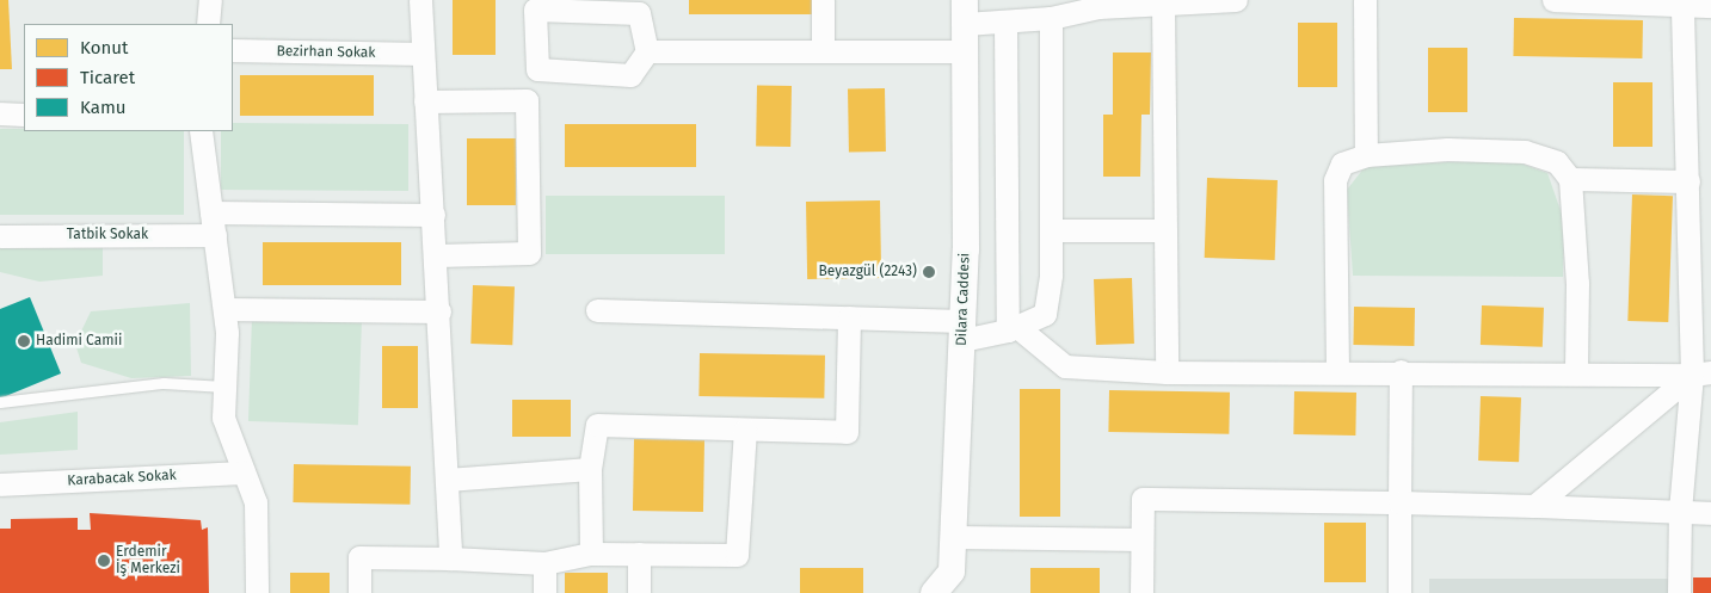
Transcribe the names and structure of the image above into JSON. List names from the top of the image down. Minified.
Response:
{"streets":{"street":["Bezirhan Sokak","Tatbik Sokak","Dilara Caddesi","Karabacak Sokak"]},"places":["Beyazgül (2243)","Hadimi Camii","Erdemir İş Merkezi"],"legend":["Konut","Ticaret","Kamu"]}
